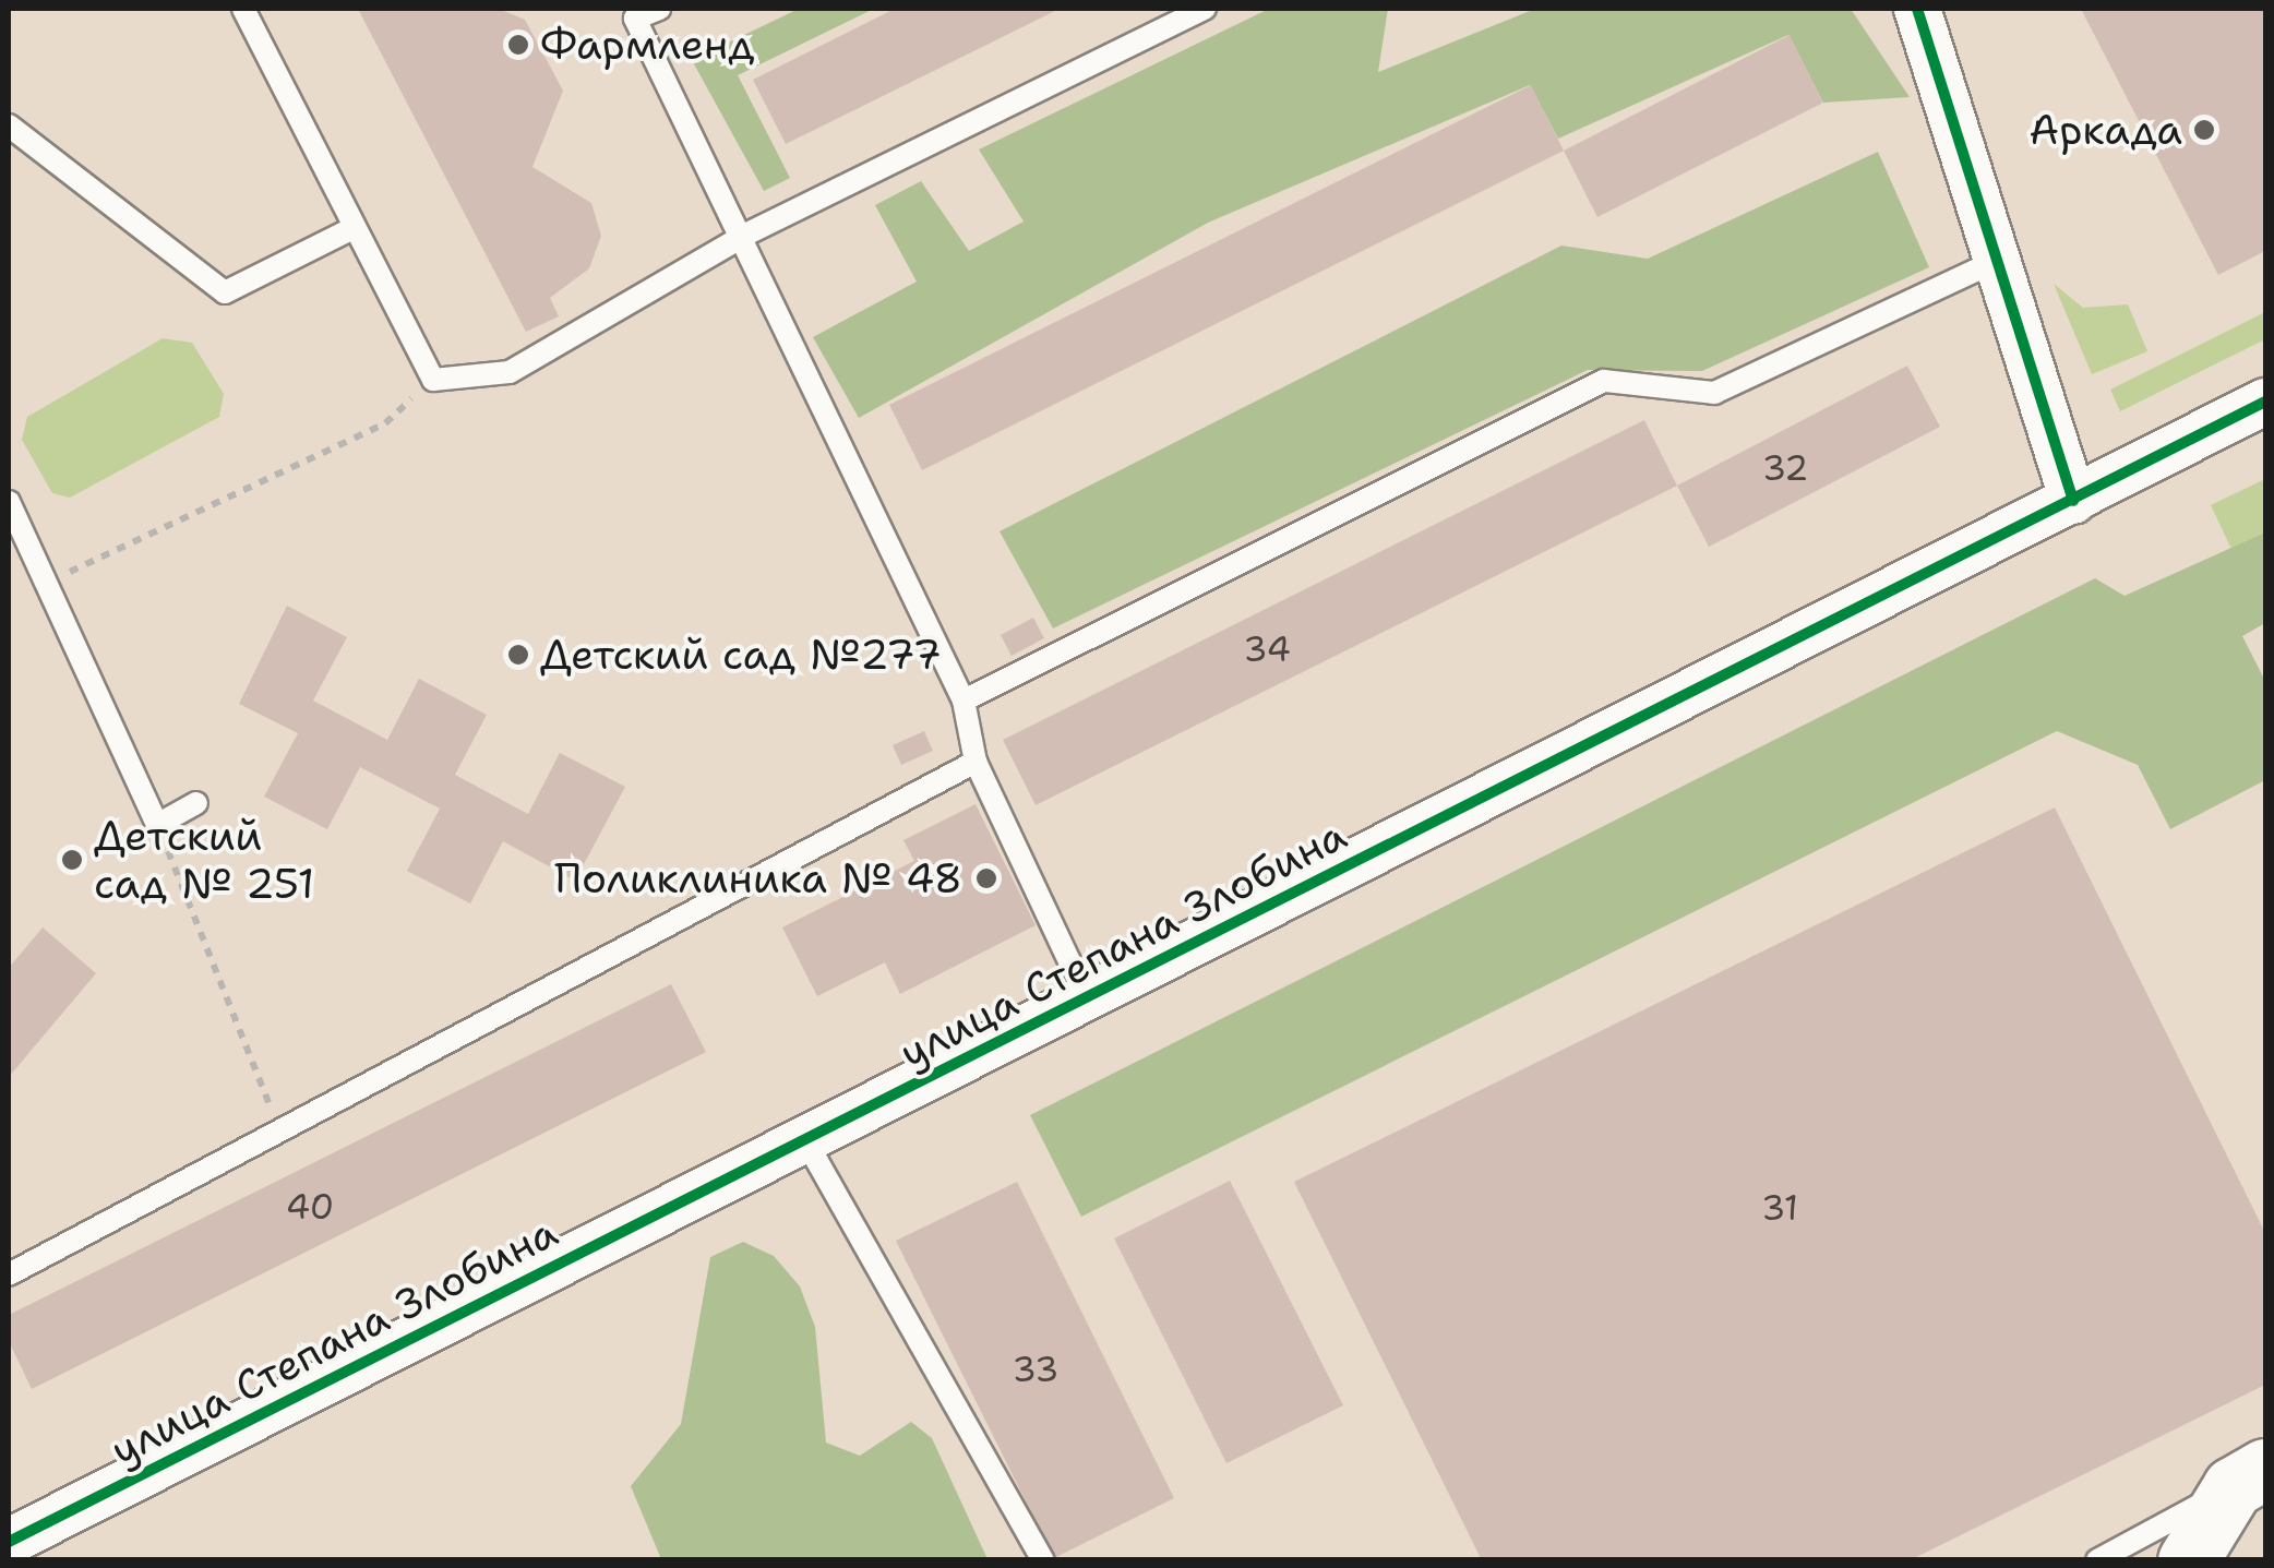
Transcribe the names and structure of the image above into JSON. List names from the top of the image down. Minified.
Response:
{"streets":{"street":["улица Степана Злобина"]},"places":["Фармленд","Аркада","Детский сад №277","Детский сад № 251","Поликлиника № 48"],"house_numbers":["32","34","40","31","33"]}
